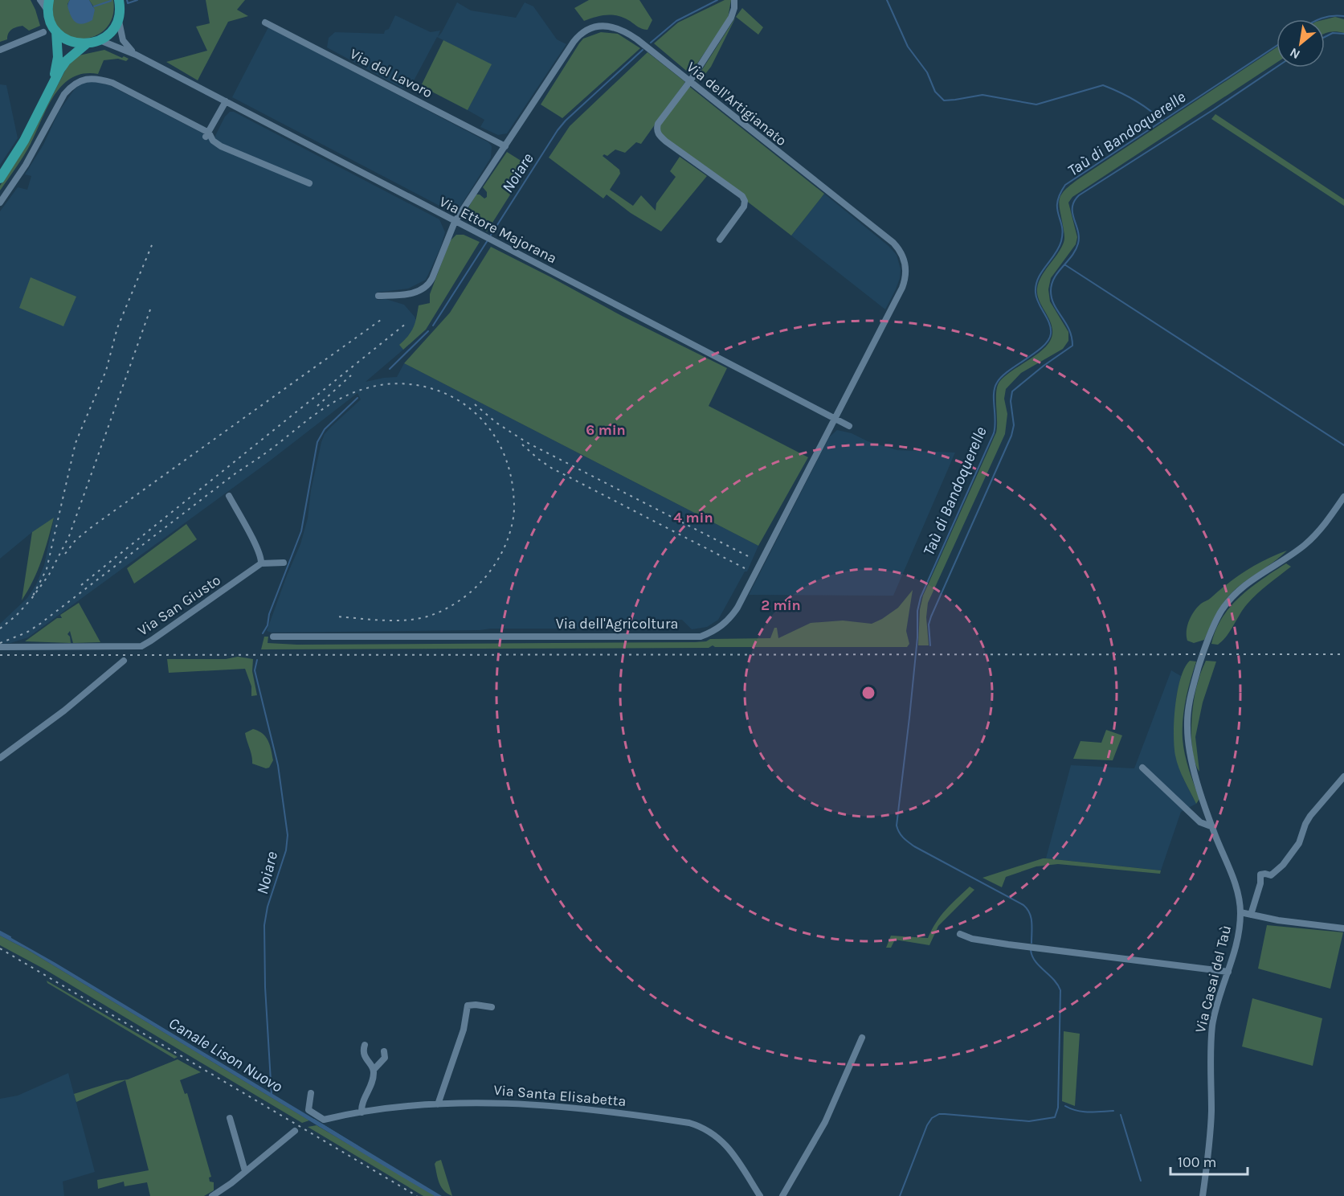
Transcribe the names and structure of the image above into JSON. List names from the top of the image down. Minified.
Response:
{"streets":{"street":["Via del Lavoro","Via dell'Artigianato","Via Ettore Majorana","Via San Giusto","Via dell'Agricoltura","Via Casai del Taù","Via Santa Elisabetta"]},"crossings":[["Via del Lavoro","Via dell'Artigianato"],["Via dell'Artigianato","Via Ettore Majorana"],["Via dell'Artigianato","Via dell'Agricoltura"],["Via Ettore Majorana","Via dell'Agricoltura"]],"water":["Taù di Bandoquerelle","Noiare","Canale Lison Nuovo"],"scale_bar":"100 m","north":"bottom left","rings":["6 min","4 min","2 min"]}
